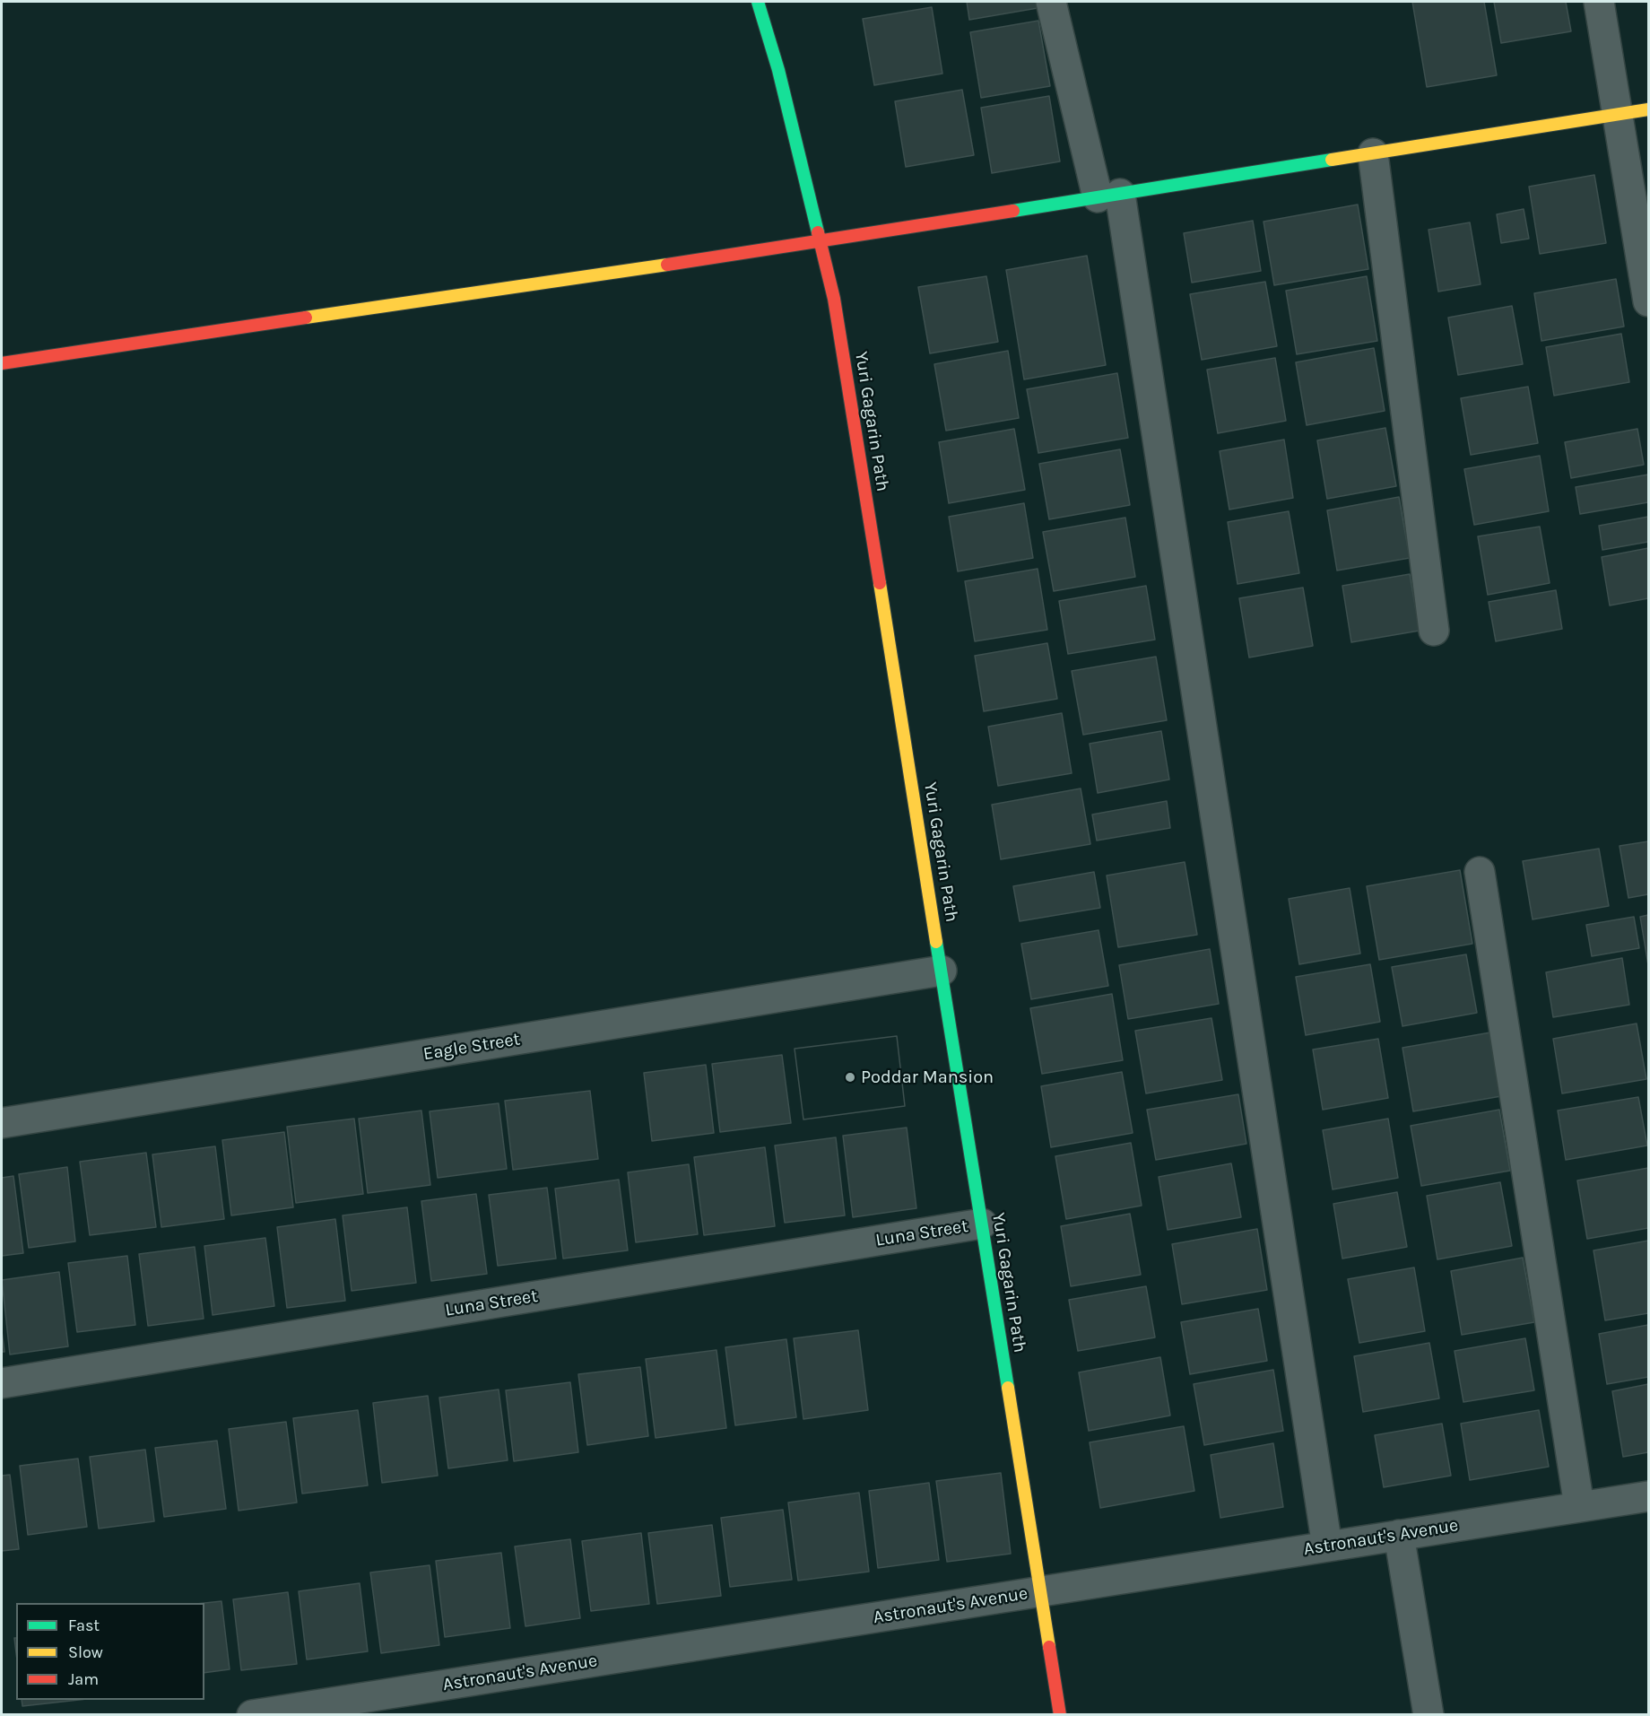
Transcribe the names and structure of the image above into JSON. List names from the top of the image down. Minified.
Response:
{"streets":{"street":["Yuri Gagarin Path","Eagle Street","Luna Street","Astronaut's Avenue"]},"crossings":[["Yuri Gagarin Path","Eagle Street"],["Yuri Gagarin Path","Luna Street"],["Yuri Gagarin Path","Astronaut's Avenue"]],"places":["Poddar Mansion"],"legend":["Fast","Slow","Jam"]}
